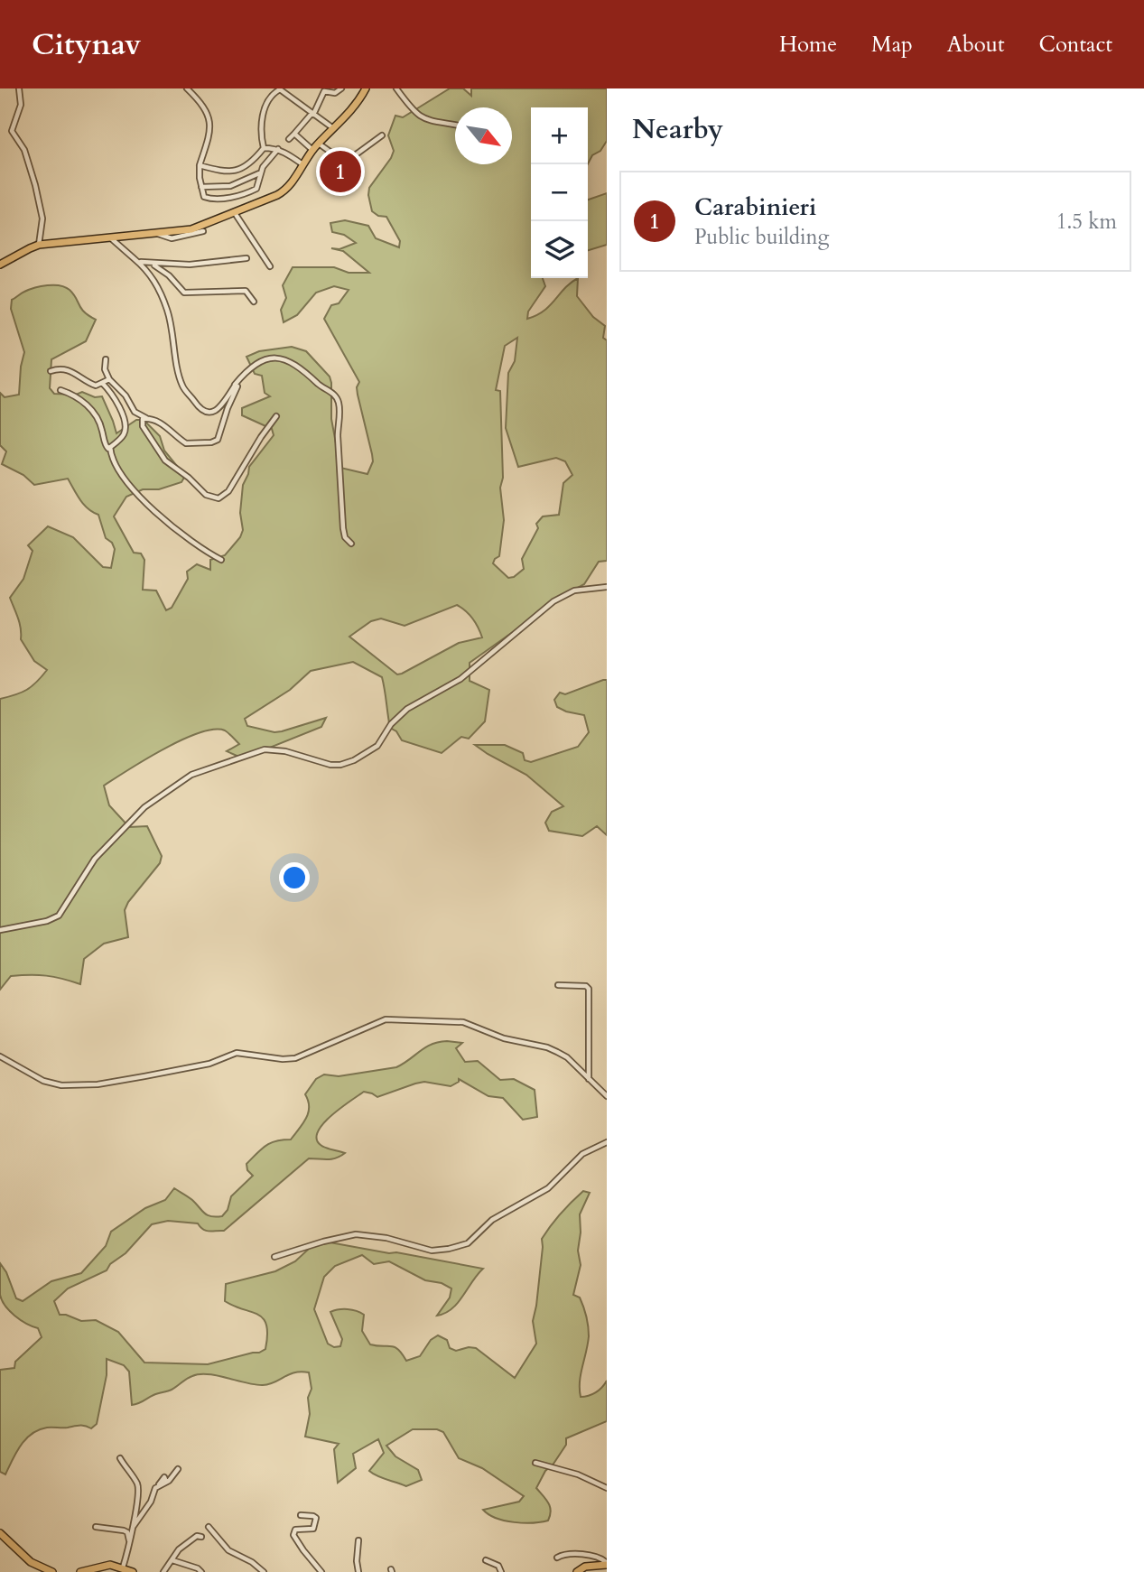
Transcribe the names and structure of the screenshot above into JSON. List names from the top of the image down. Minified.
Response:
{"north":"bottom right","page":{"header":"Citynav","nav":["Home","Map","About","Contact"],"heading":"Nearby","map_buttons":["+","−"],"pins":"1","list":[{"mark":"1","name":"Carabinieri","note":"Public building","value":"1.5 km"}]}}
